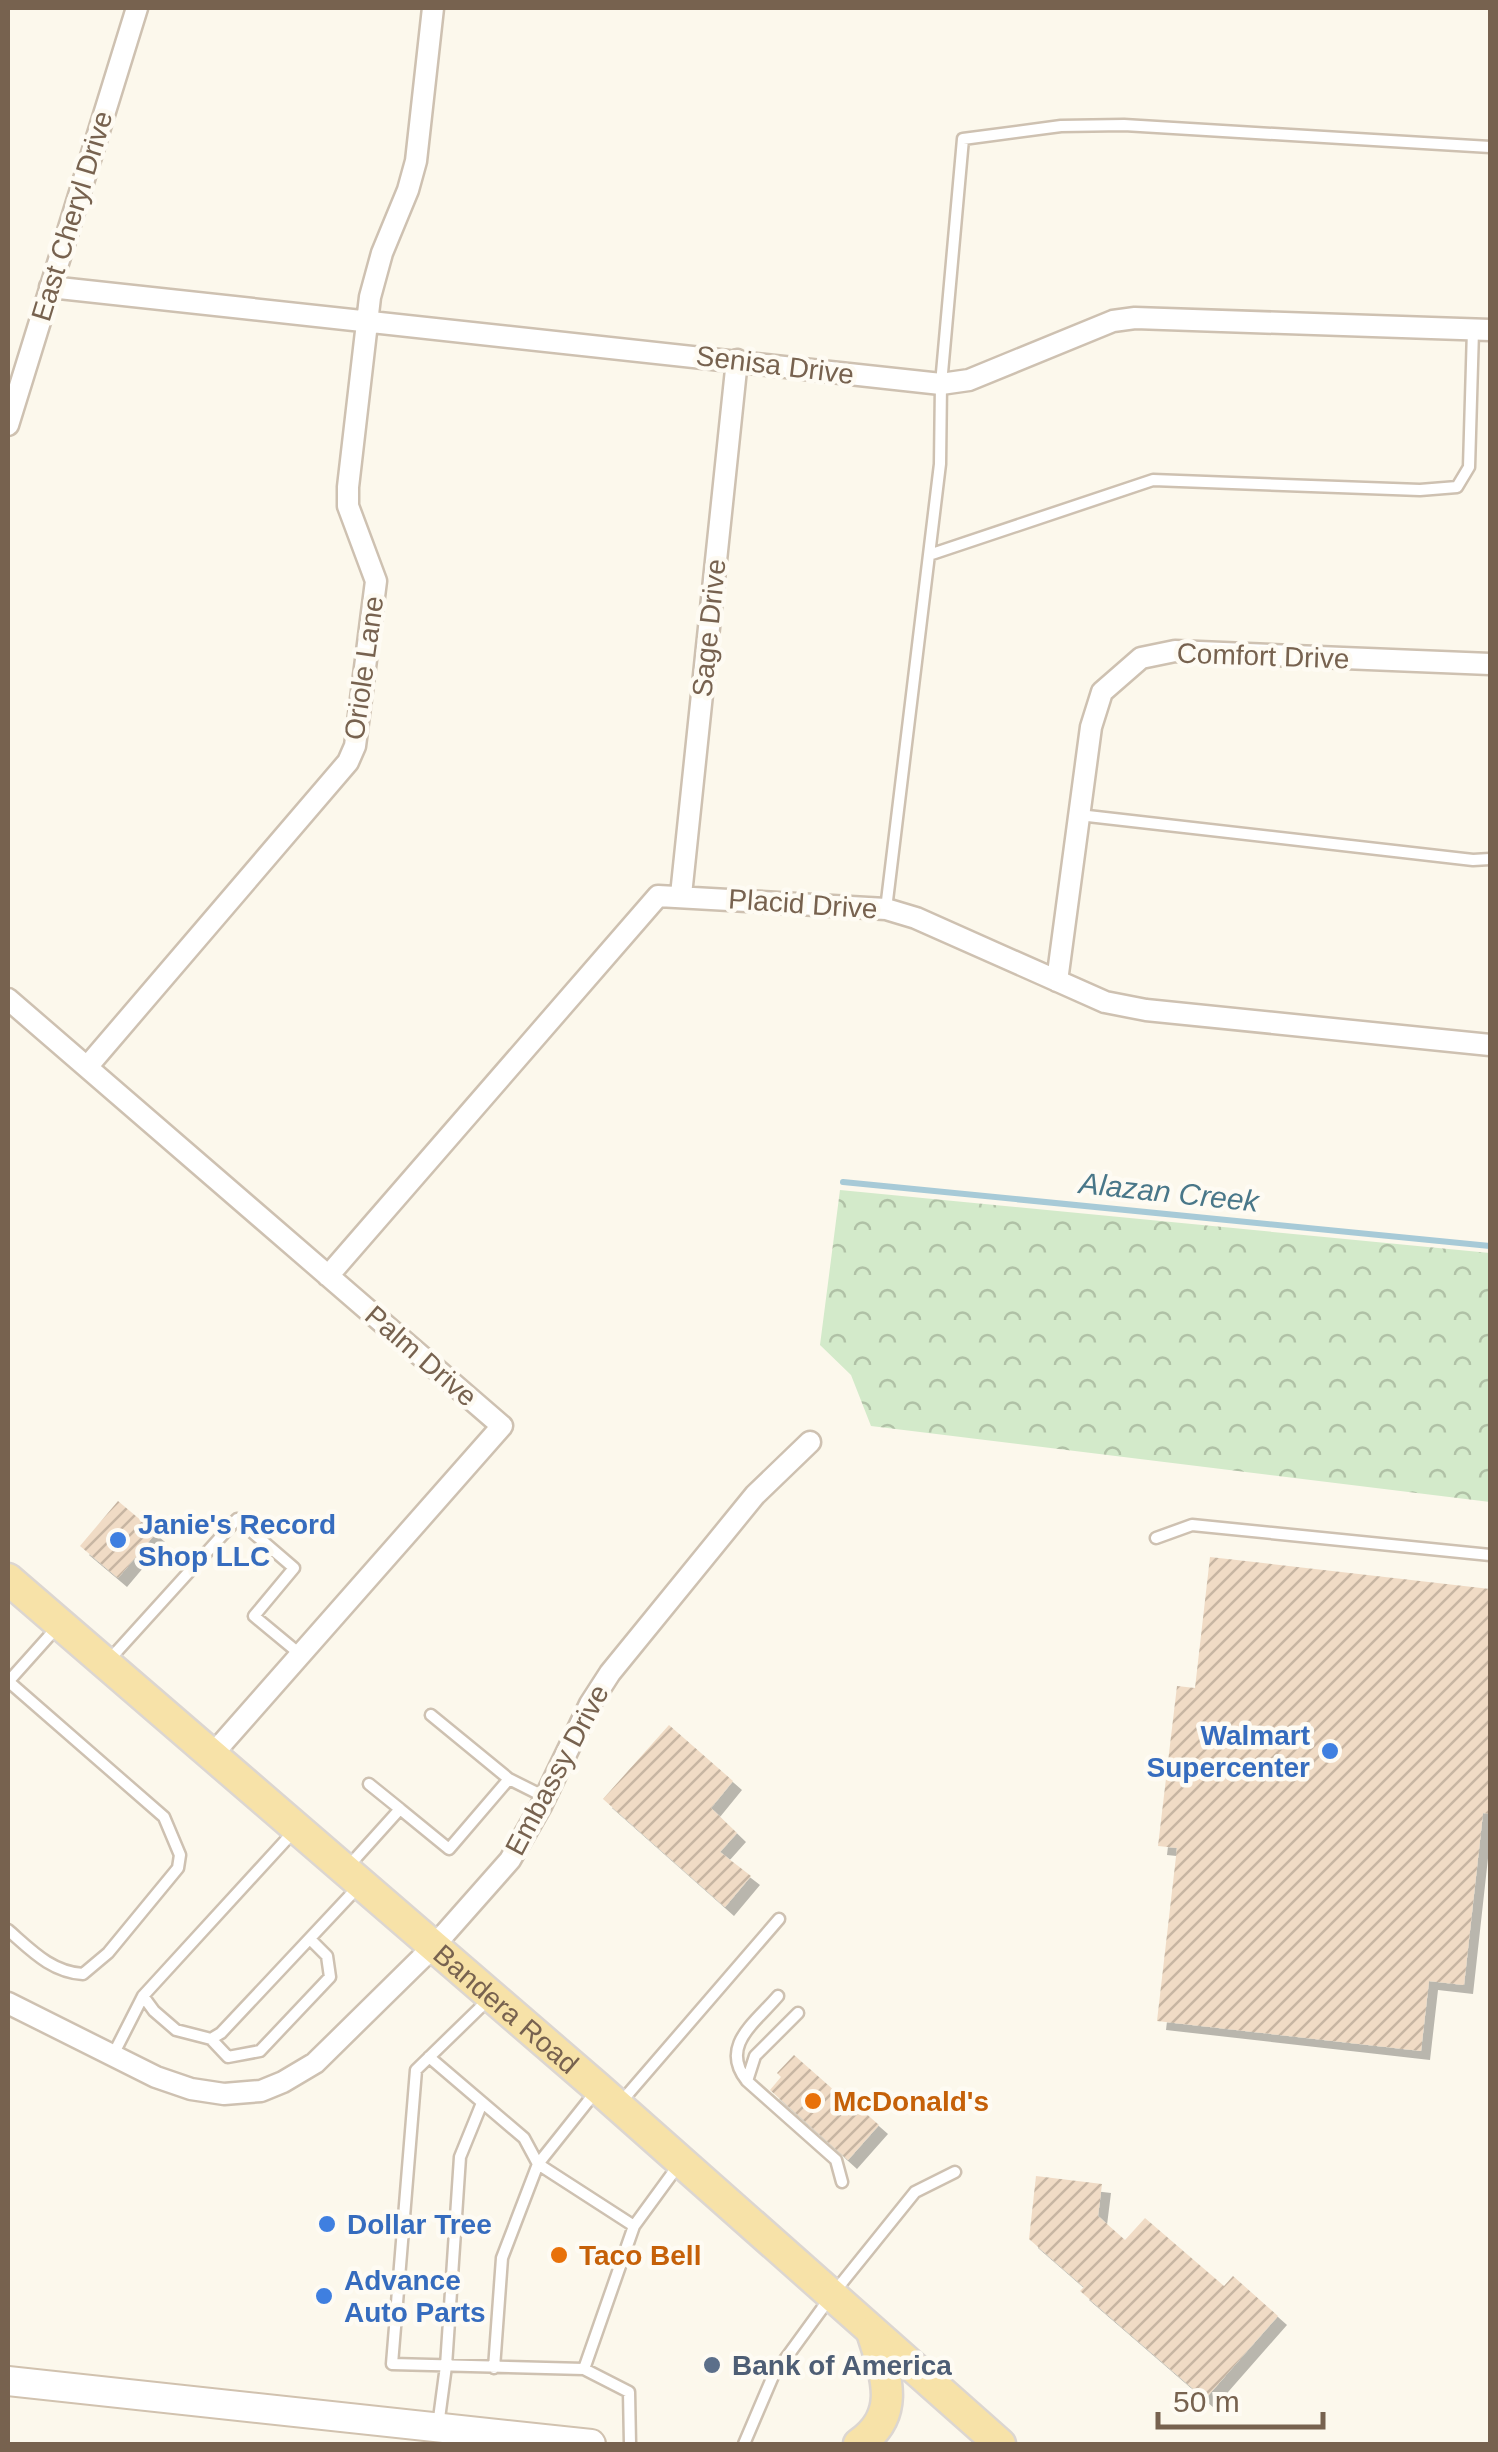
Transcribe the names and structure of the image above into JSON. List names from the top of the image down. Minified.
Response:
{"streets":{"main road":["Bandera Road"],"street":["East Cheryl Drive","Senisa Drive","Sage Drive","Comfort Drive","Oriole Lane","Placid Drive","Palm Drive","Embassy Drive"]},"crossings":[["East Cheryl Drive","Senisa Drive"],["Senisa Drive","Sage Drive"],["Senisa Drive","Oriole Lane"],["Sage Drive","Placid Drive"],["Comfort Drive","Placid Drive"],["Oriole Lane","Palm Drive"],["Placid Drive","Palm Drive"],["Palm Drive","Bandera Road"],["Embassy Drive","Bandera Road"]],"water":["Alazan Creek"],"places":["Janie's Record Shop LLC","Walmart Supercenter","McDonald's","Dollar Tree","Taco Bell","Advance Auto Parts","Bank of America"],"scale_bar":"50 m"}
